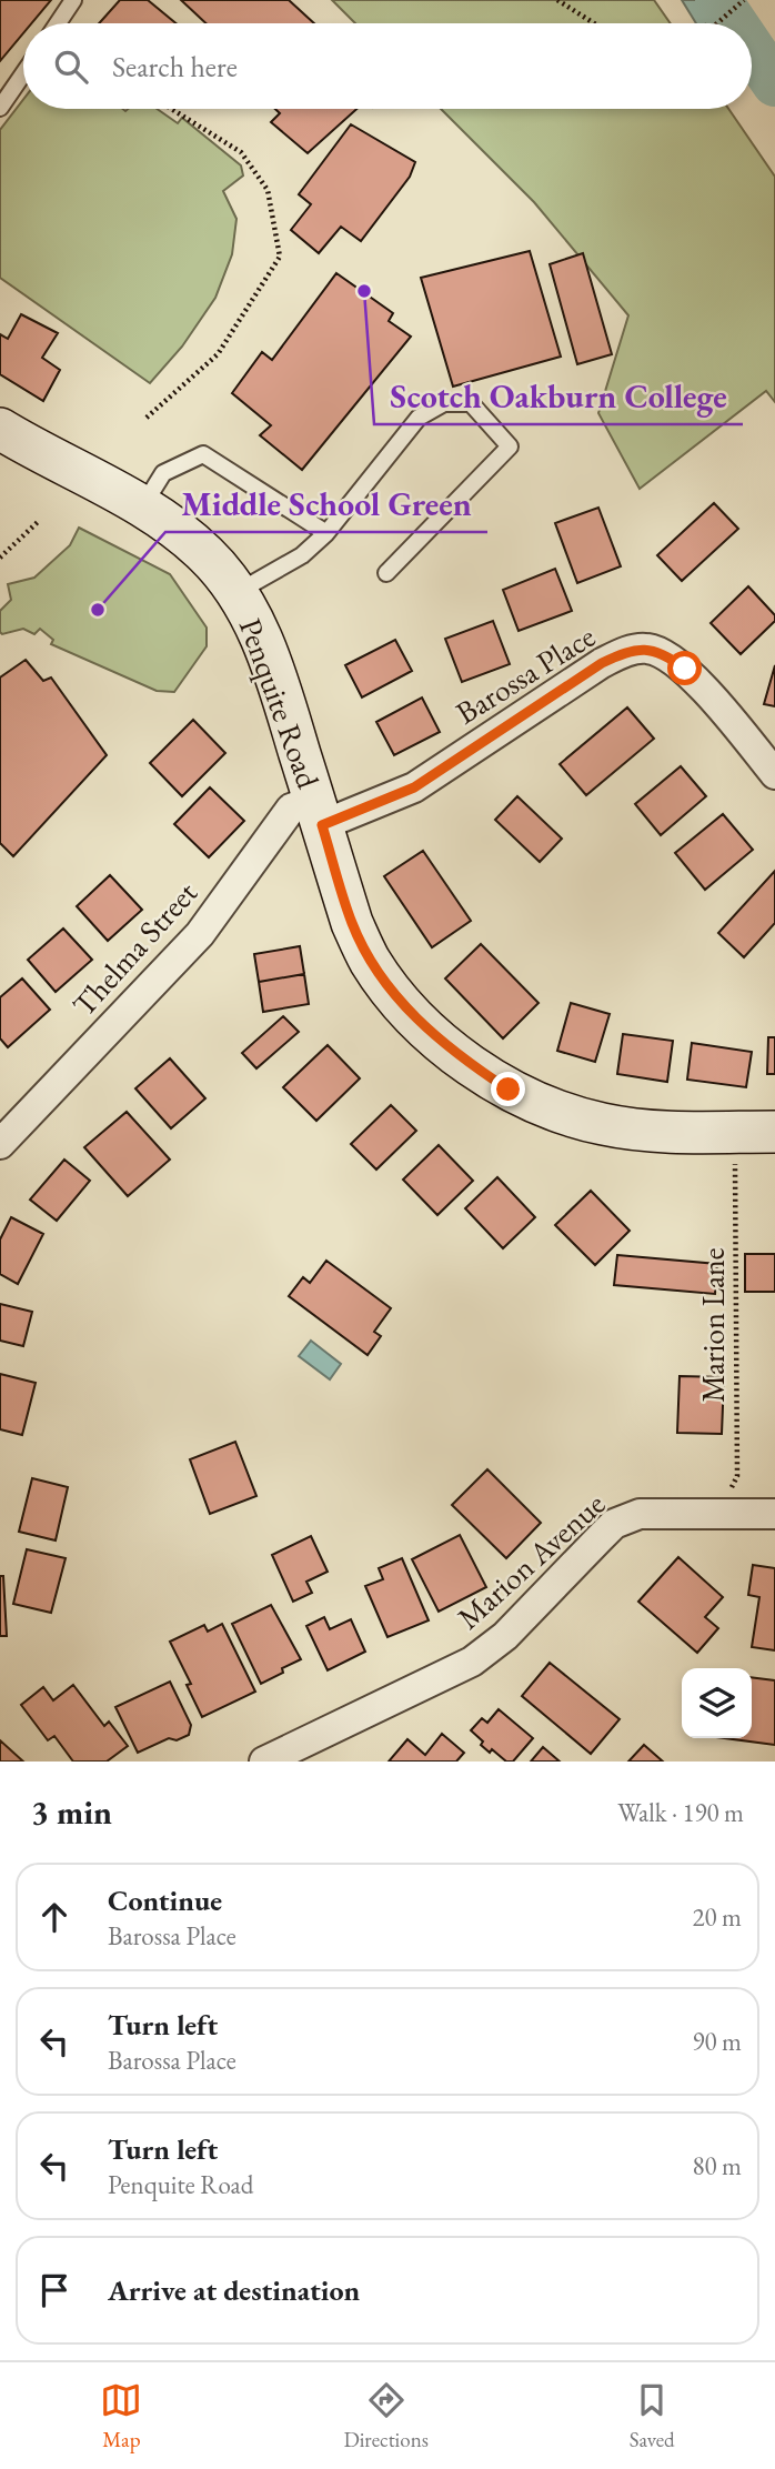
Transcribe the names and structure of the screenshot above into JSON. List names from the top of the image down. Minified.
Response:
{"streets":{"street":["Barossa Place","Penquite Road","Thelma Street","Marion Avenue"],"path":["Marion Lane"]},"crossings":[["Barossa Place","Penquite Road"],["Barossa Place","Thelma Street"],["Penquite Road","Thelma Street"],["Penquite Road","Marion Lane"],["Marion Lane","Marion Avenue"]],"places":["Scotch Oakburn College","Middle School Green"],"page":{"search":"Search here","heading":["3 min","Walk · 190 m"],"list":[["Continue","Barossa Place","20 m"],["Turn left","Barossa Place","90 m"],["Turn left","Penquite Road","80 m"],"Arrive at destination"],"nav":["Map","Directions","Saved"]}}
